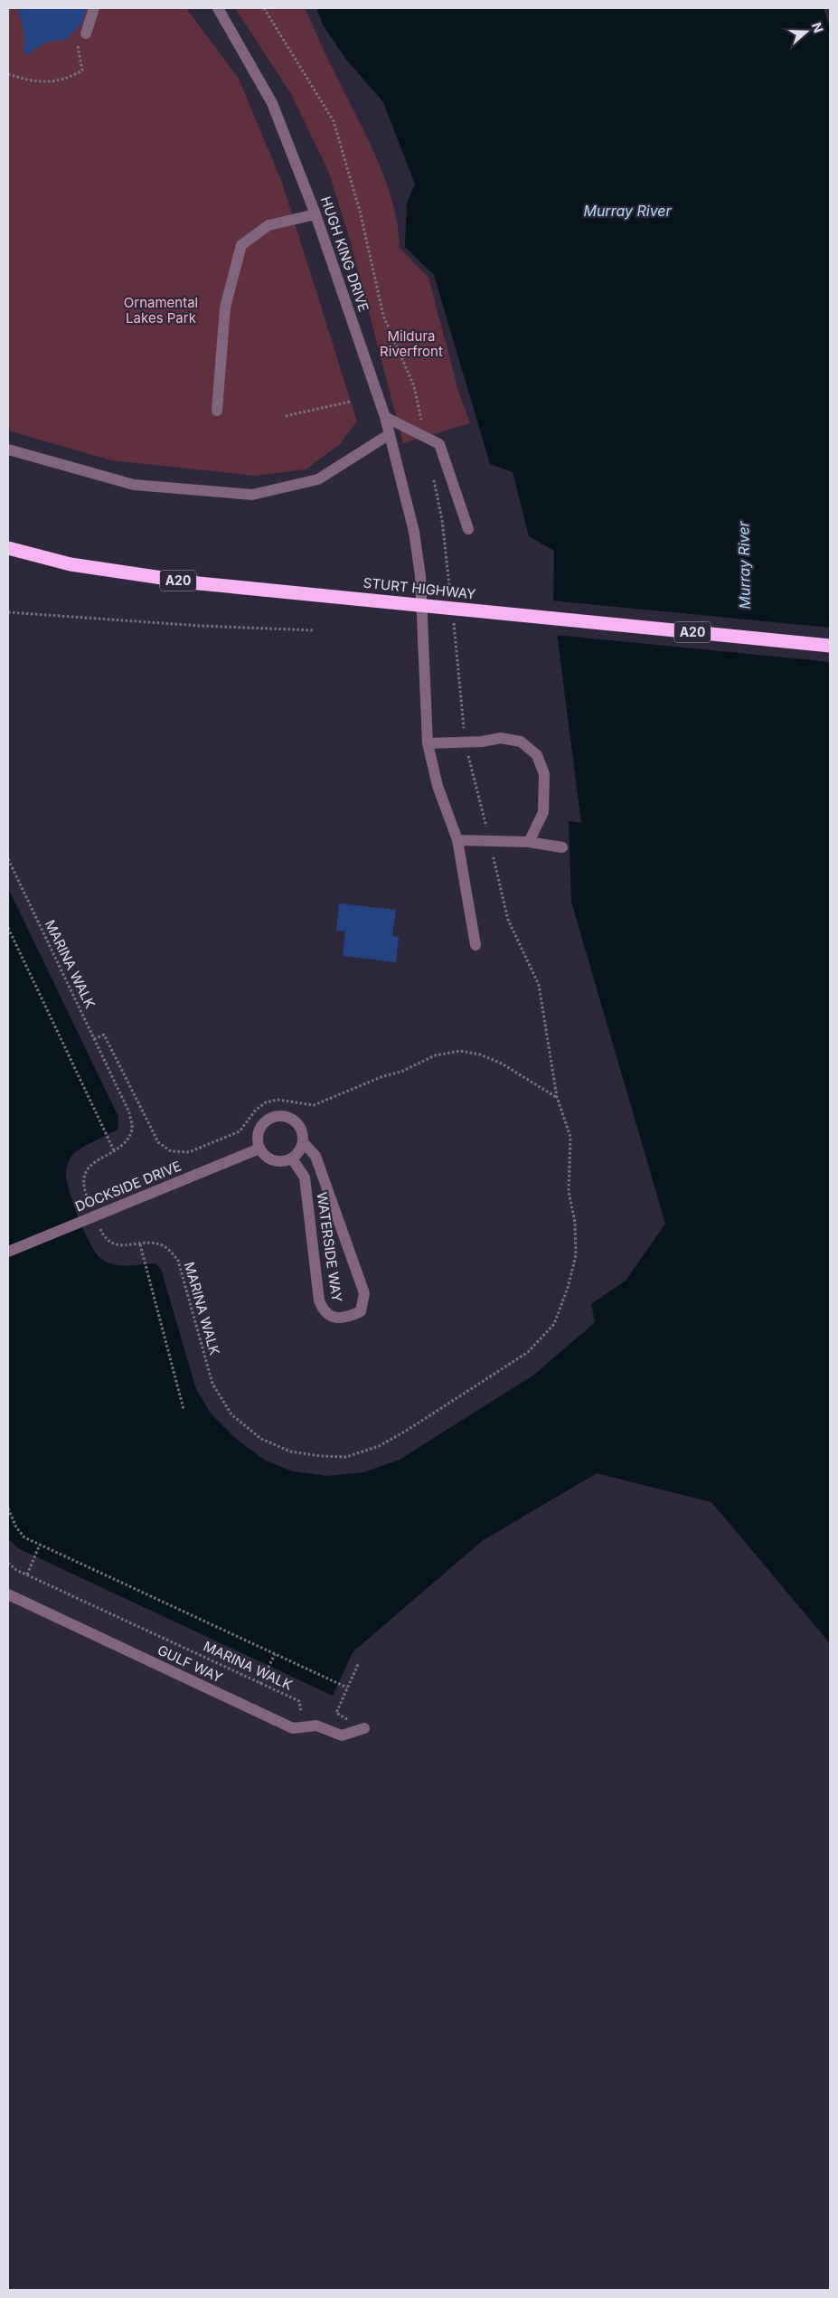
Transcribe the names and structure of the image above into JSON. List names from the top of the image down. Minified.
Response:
{"streets":{"highway":["A20","STURT HIGHWAY"],"street":["HUGH KING DRIVE","DOCKSIDE DRIVE","WATERSIDE WAY","GULF WAY"],"path":["MARINA WALK"]},"crossings":[["MARINA WALK","GULF WAY"],["DOCKSIDE DRIVE","WATERSIDE WAY"]],"water":["Murray River"],"parks":["Ornamental Lakes Park","Mildura Riverfront"],"north":"right"}
